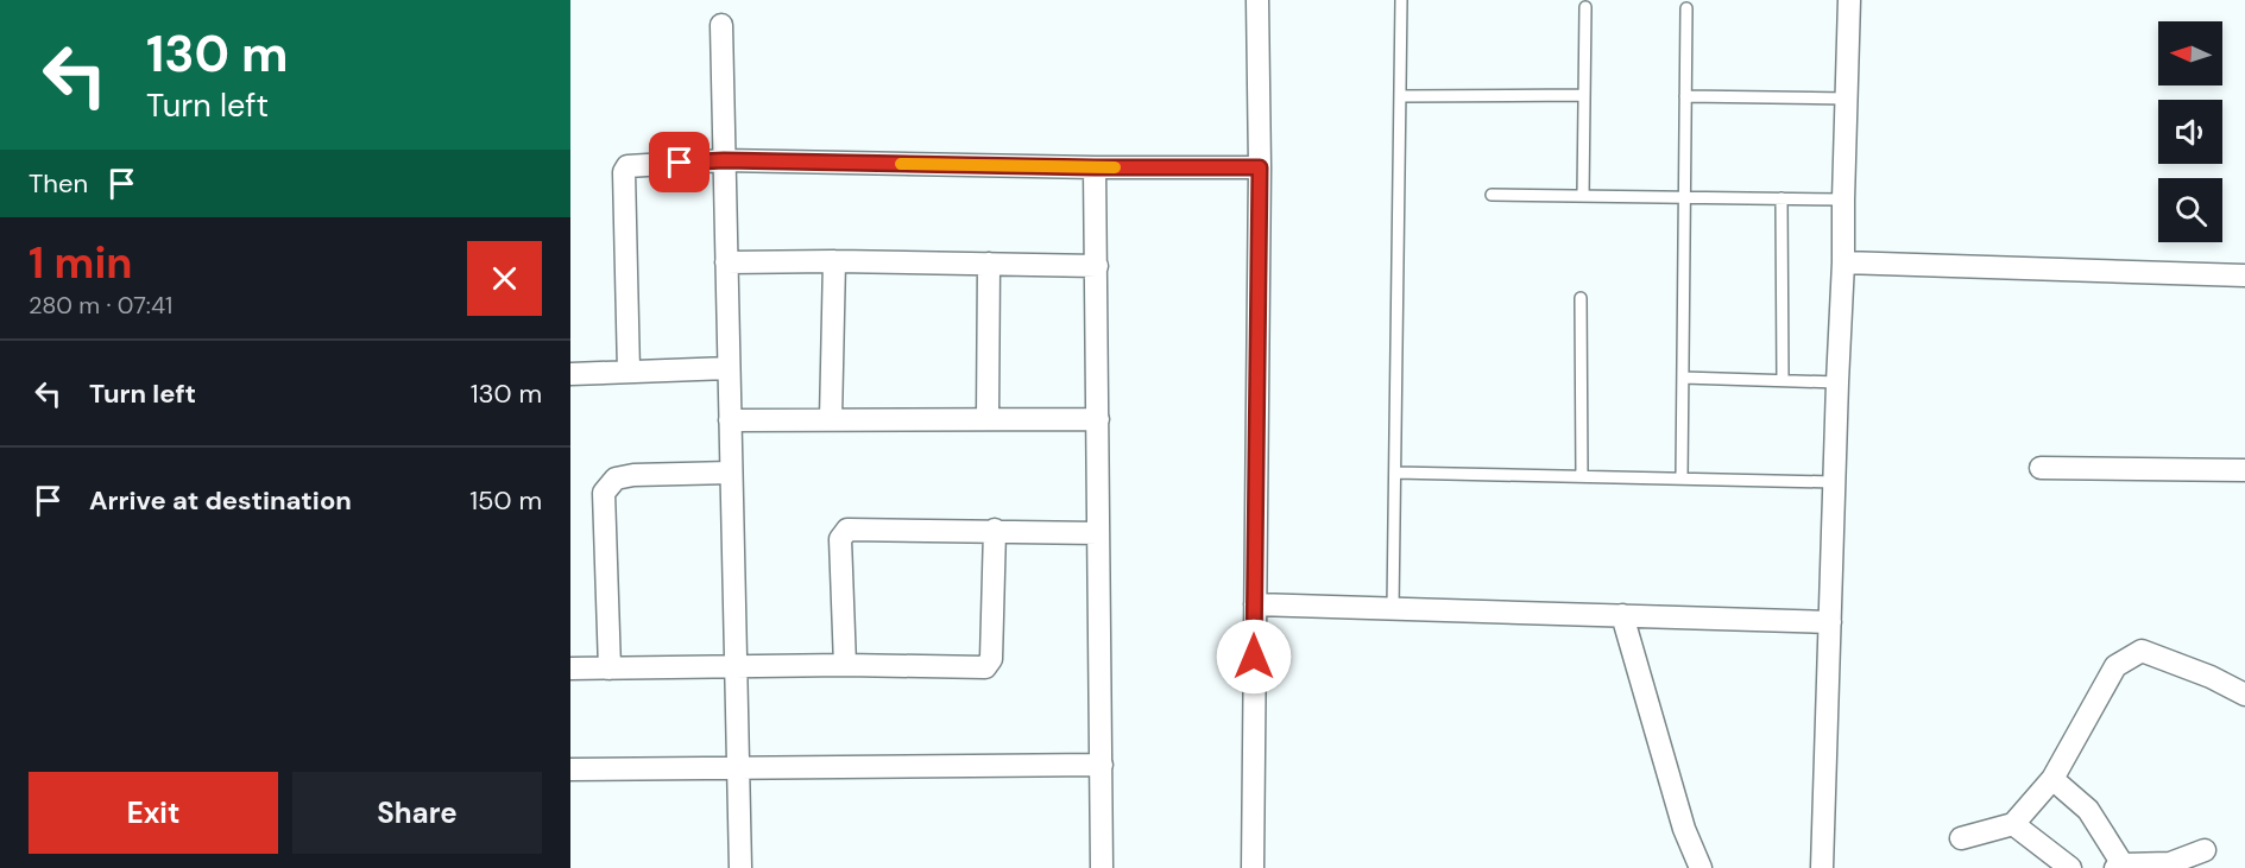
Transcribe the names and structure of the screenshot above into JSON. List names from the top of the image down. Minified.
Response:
{"north":"left","page":{"turn":["130 m","Turn left"],"then":"Then","heading":["1 min","280 m · 07:41"],"list":[{"name":"Turn left","value":"130 m"},{"name":"Arrive at destination","value":"150 m"}],"buttons":["Exit","Share"]}}
